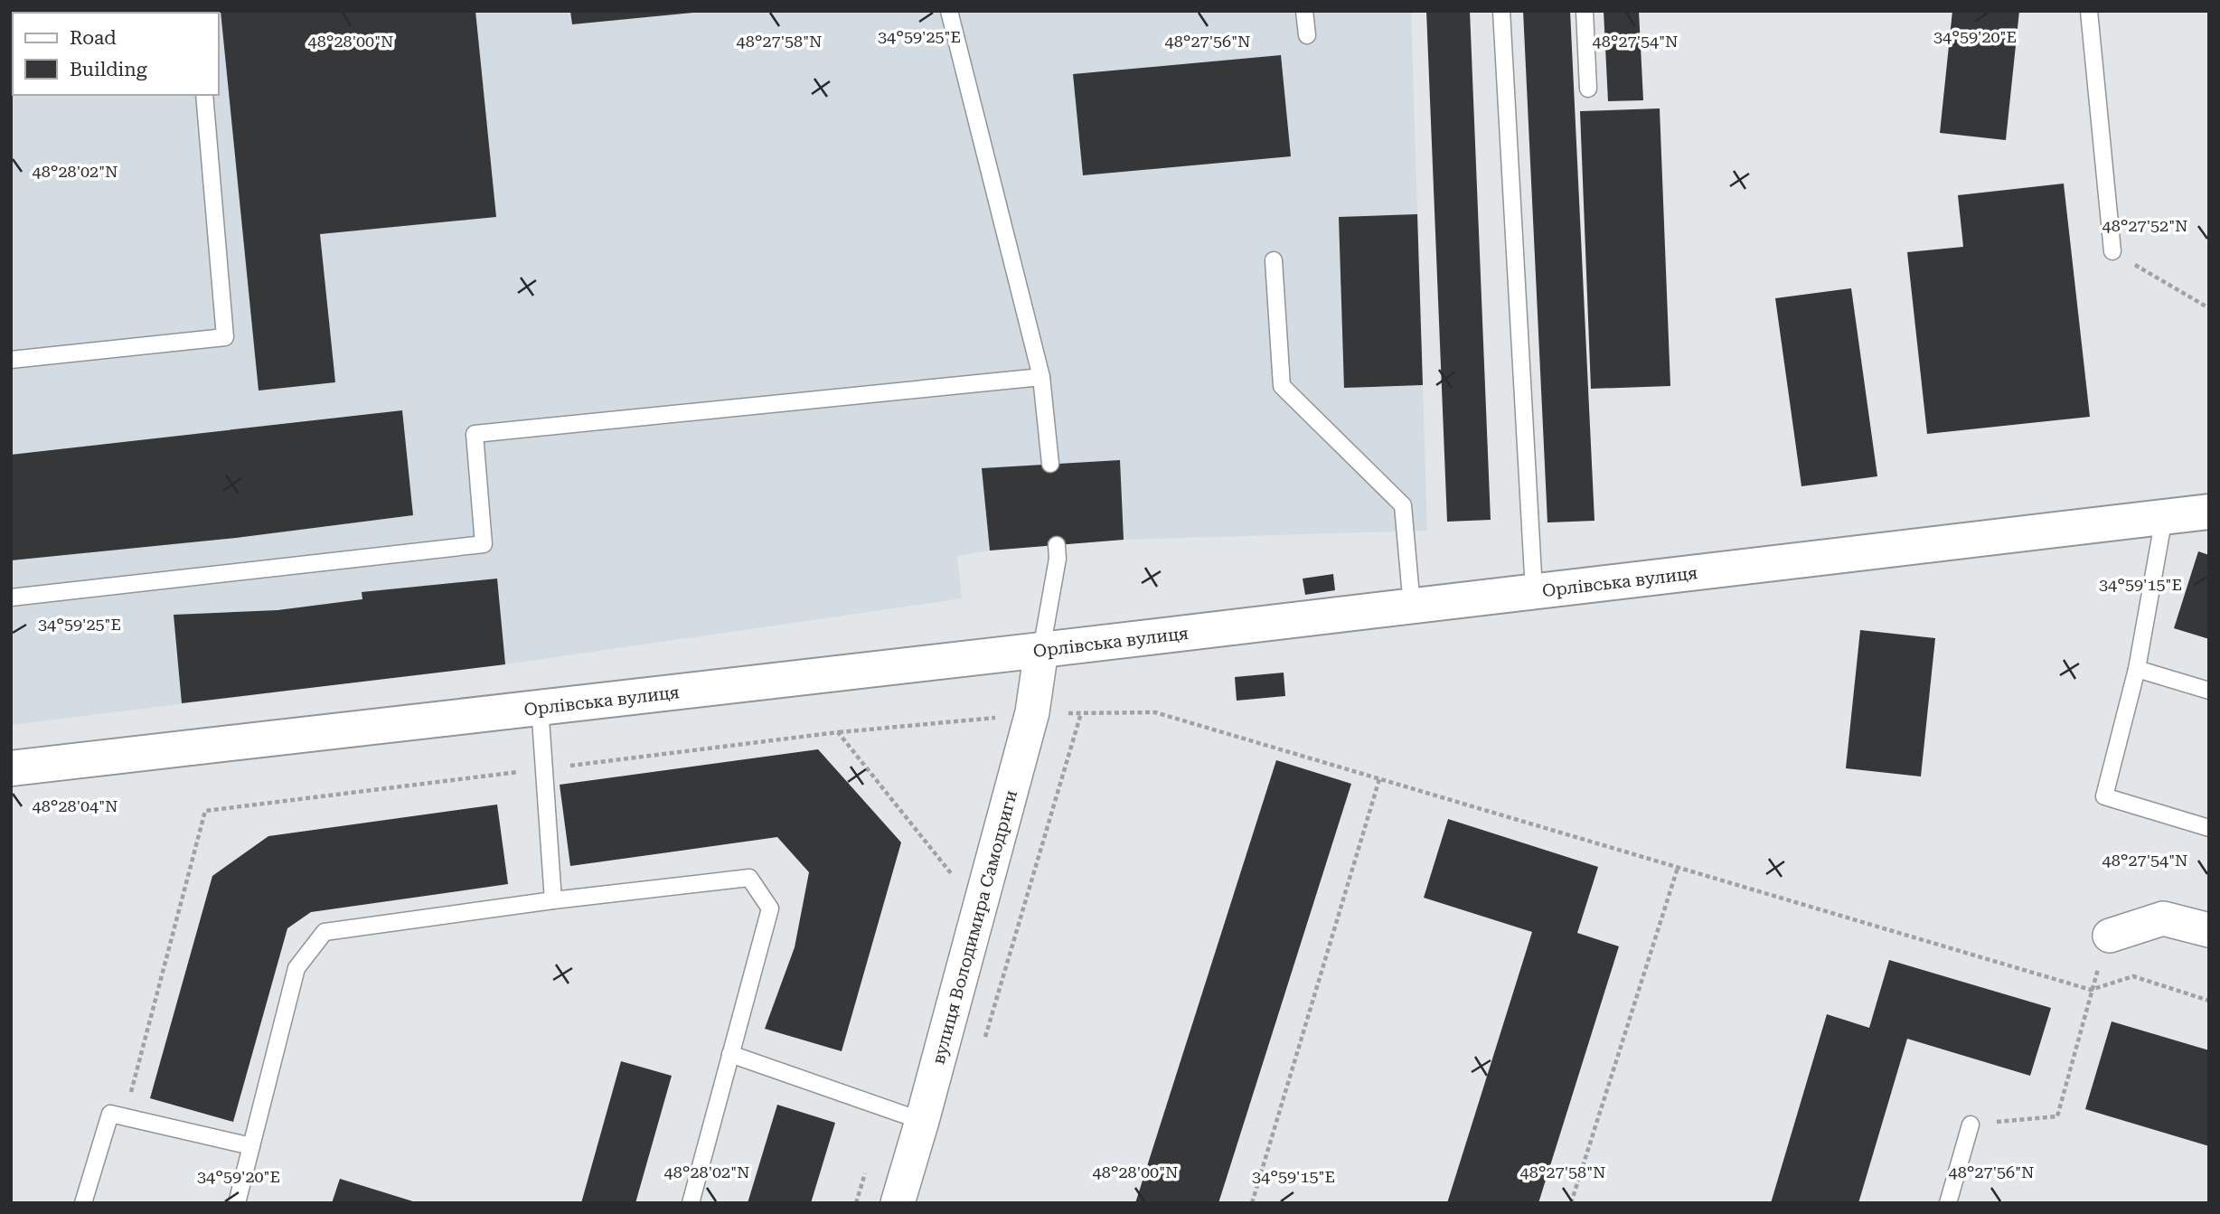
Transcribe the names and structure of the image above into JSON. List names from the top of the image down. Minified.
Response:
{"streets":{"street":["Орлівська вулиця","вулиця Володимира Самодриги"]},"crossings":[["Орлівська вулиця","вулиця Володимира Самодриги"]],"legend":["Road","Building"],"coordinates":["34°59'25\"E","34°59'20\"E","48°28'00\"N","48°27'58\"N","48°27'56\"N","48°27'54\"N","48°28'02\"N","48°27'52\"N","34°59'15\"E","48°28'04\"N"]}
